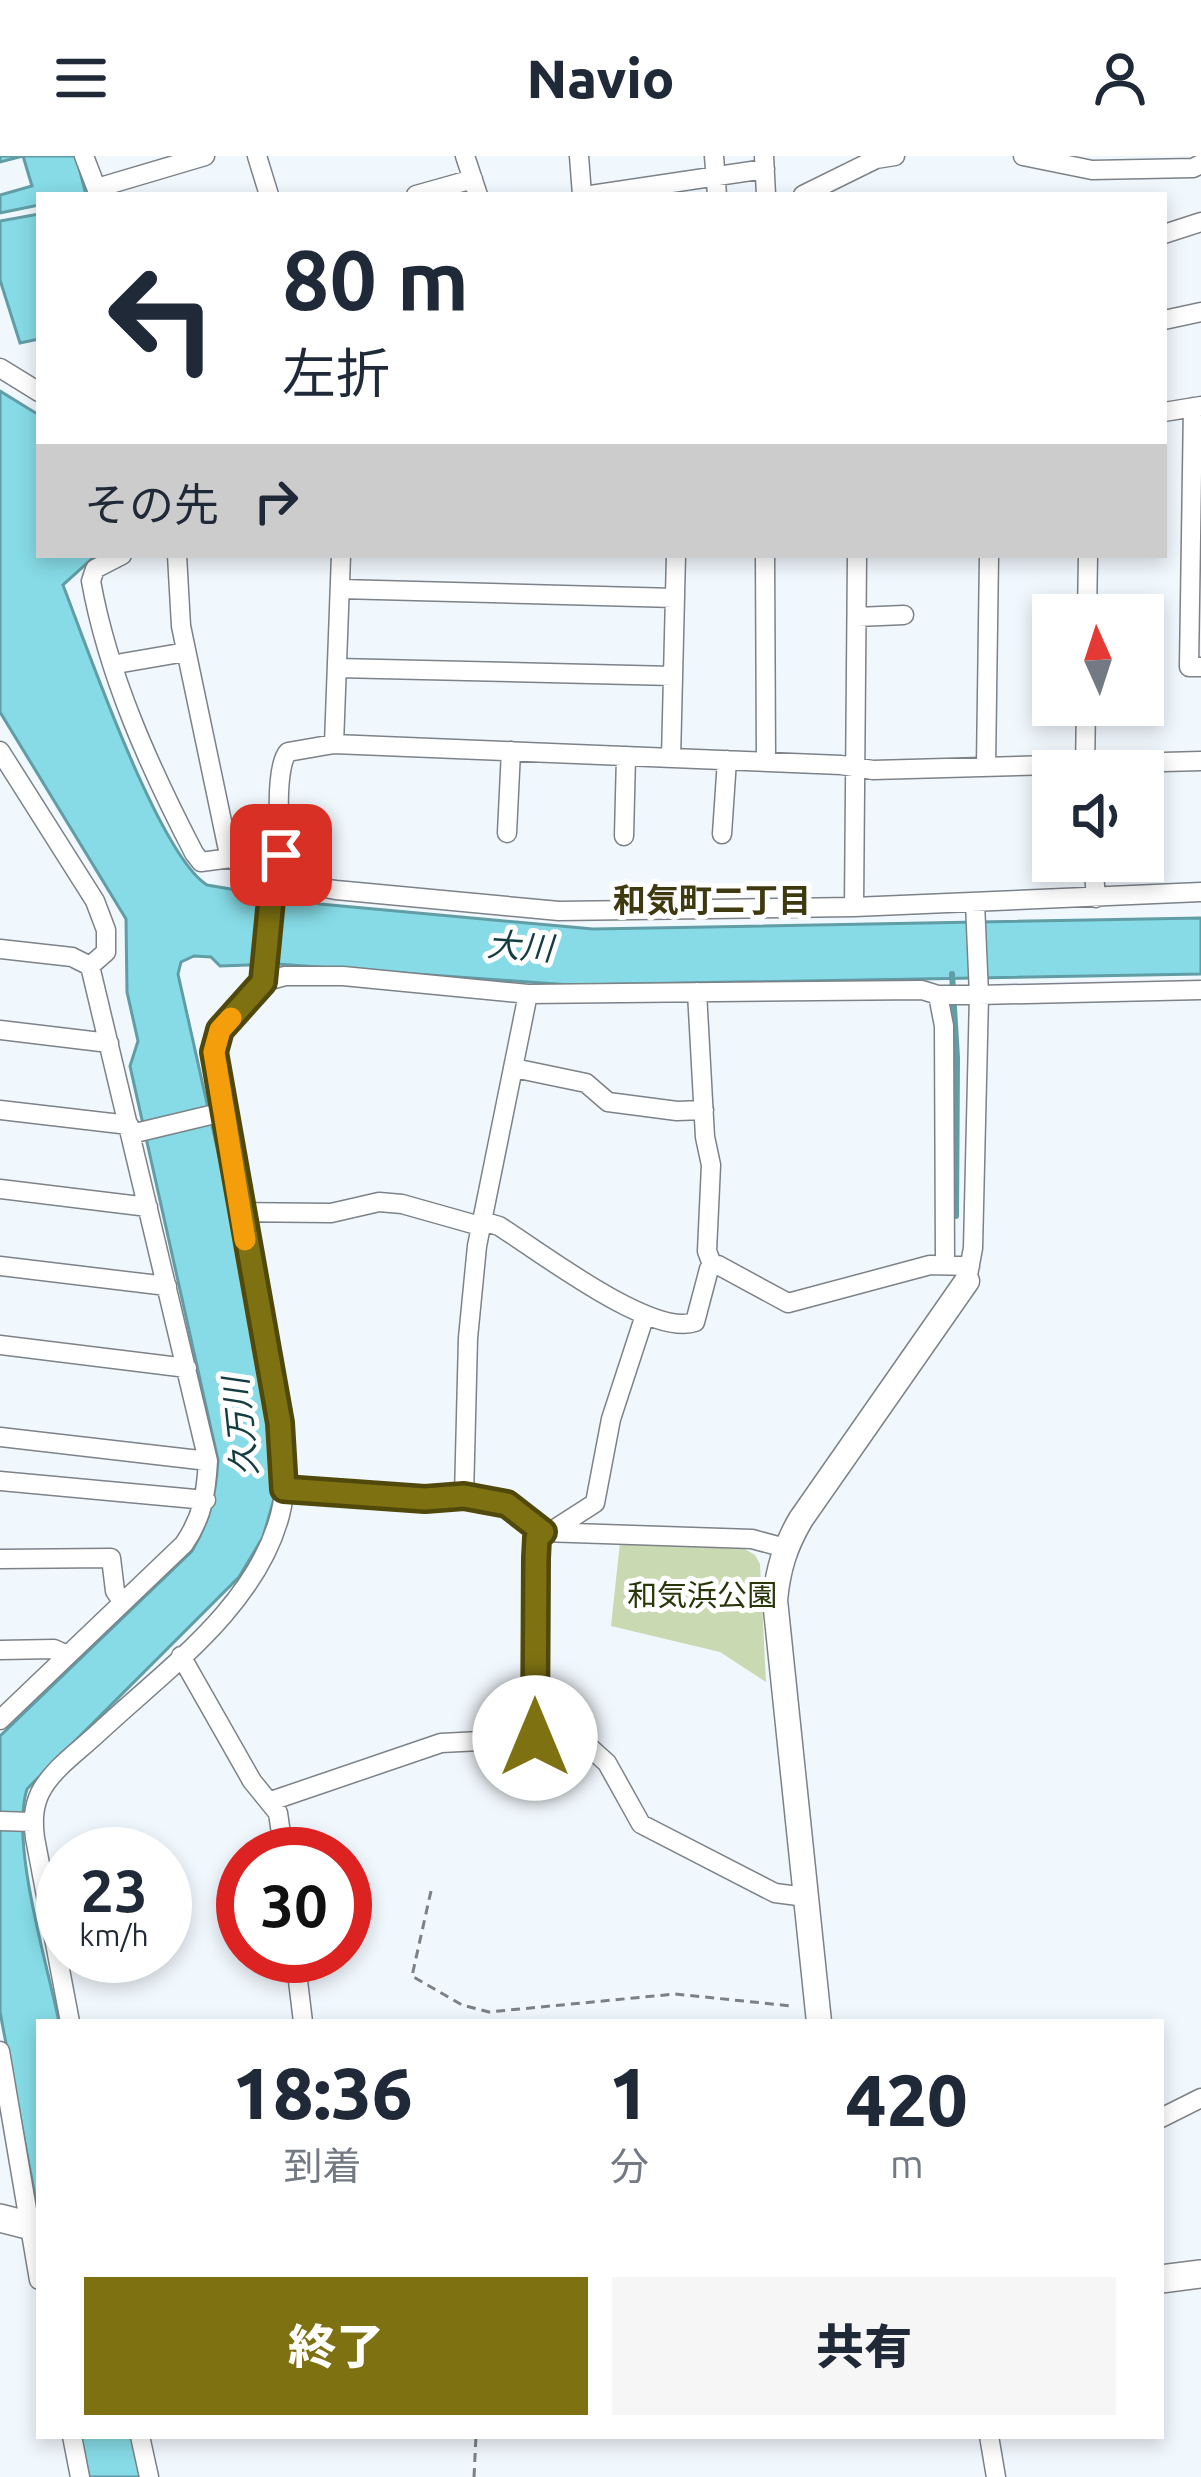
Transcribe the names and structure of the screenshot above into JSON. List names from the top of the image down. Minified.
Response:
{"districts":["和気町二丁目"],"water":["大川","久万川"],"parks":["和気浜公園"],"north":"top","page":{"header":"Navio","turn":["80 m","左折"],"then":"その先","speed":"23 km/h","limit":"30","eta":["18:36","到着","1","分","420","m"],"buttons":["終了","共有"]}}
